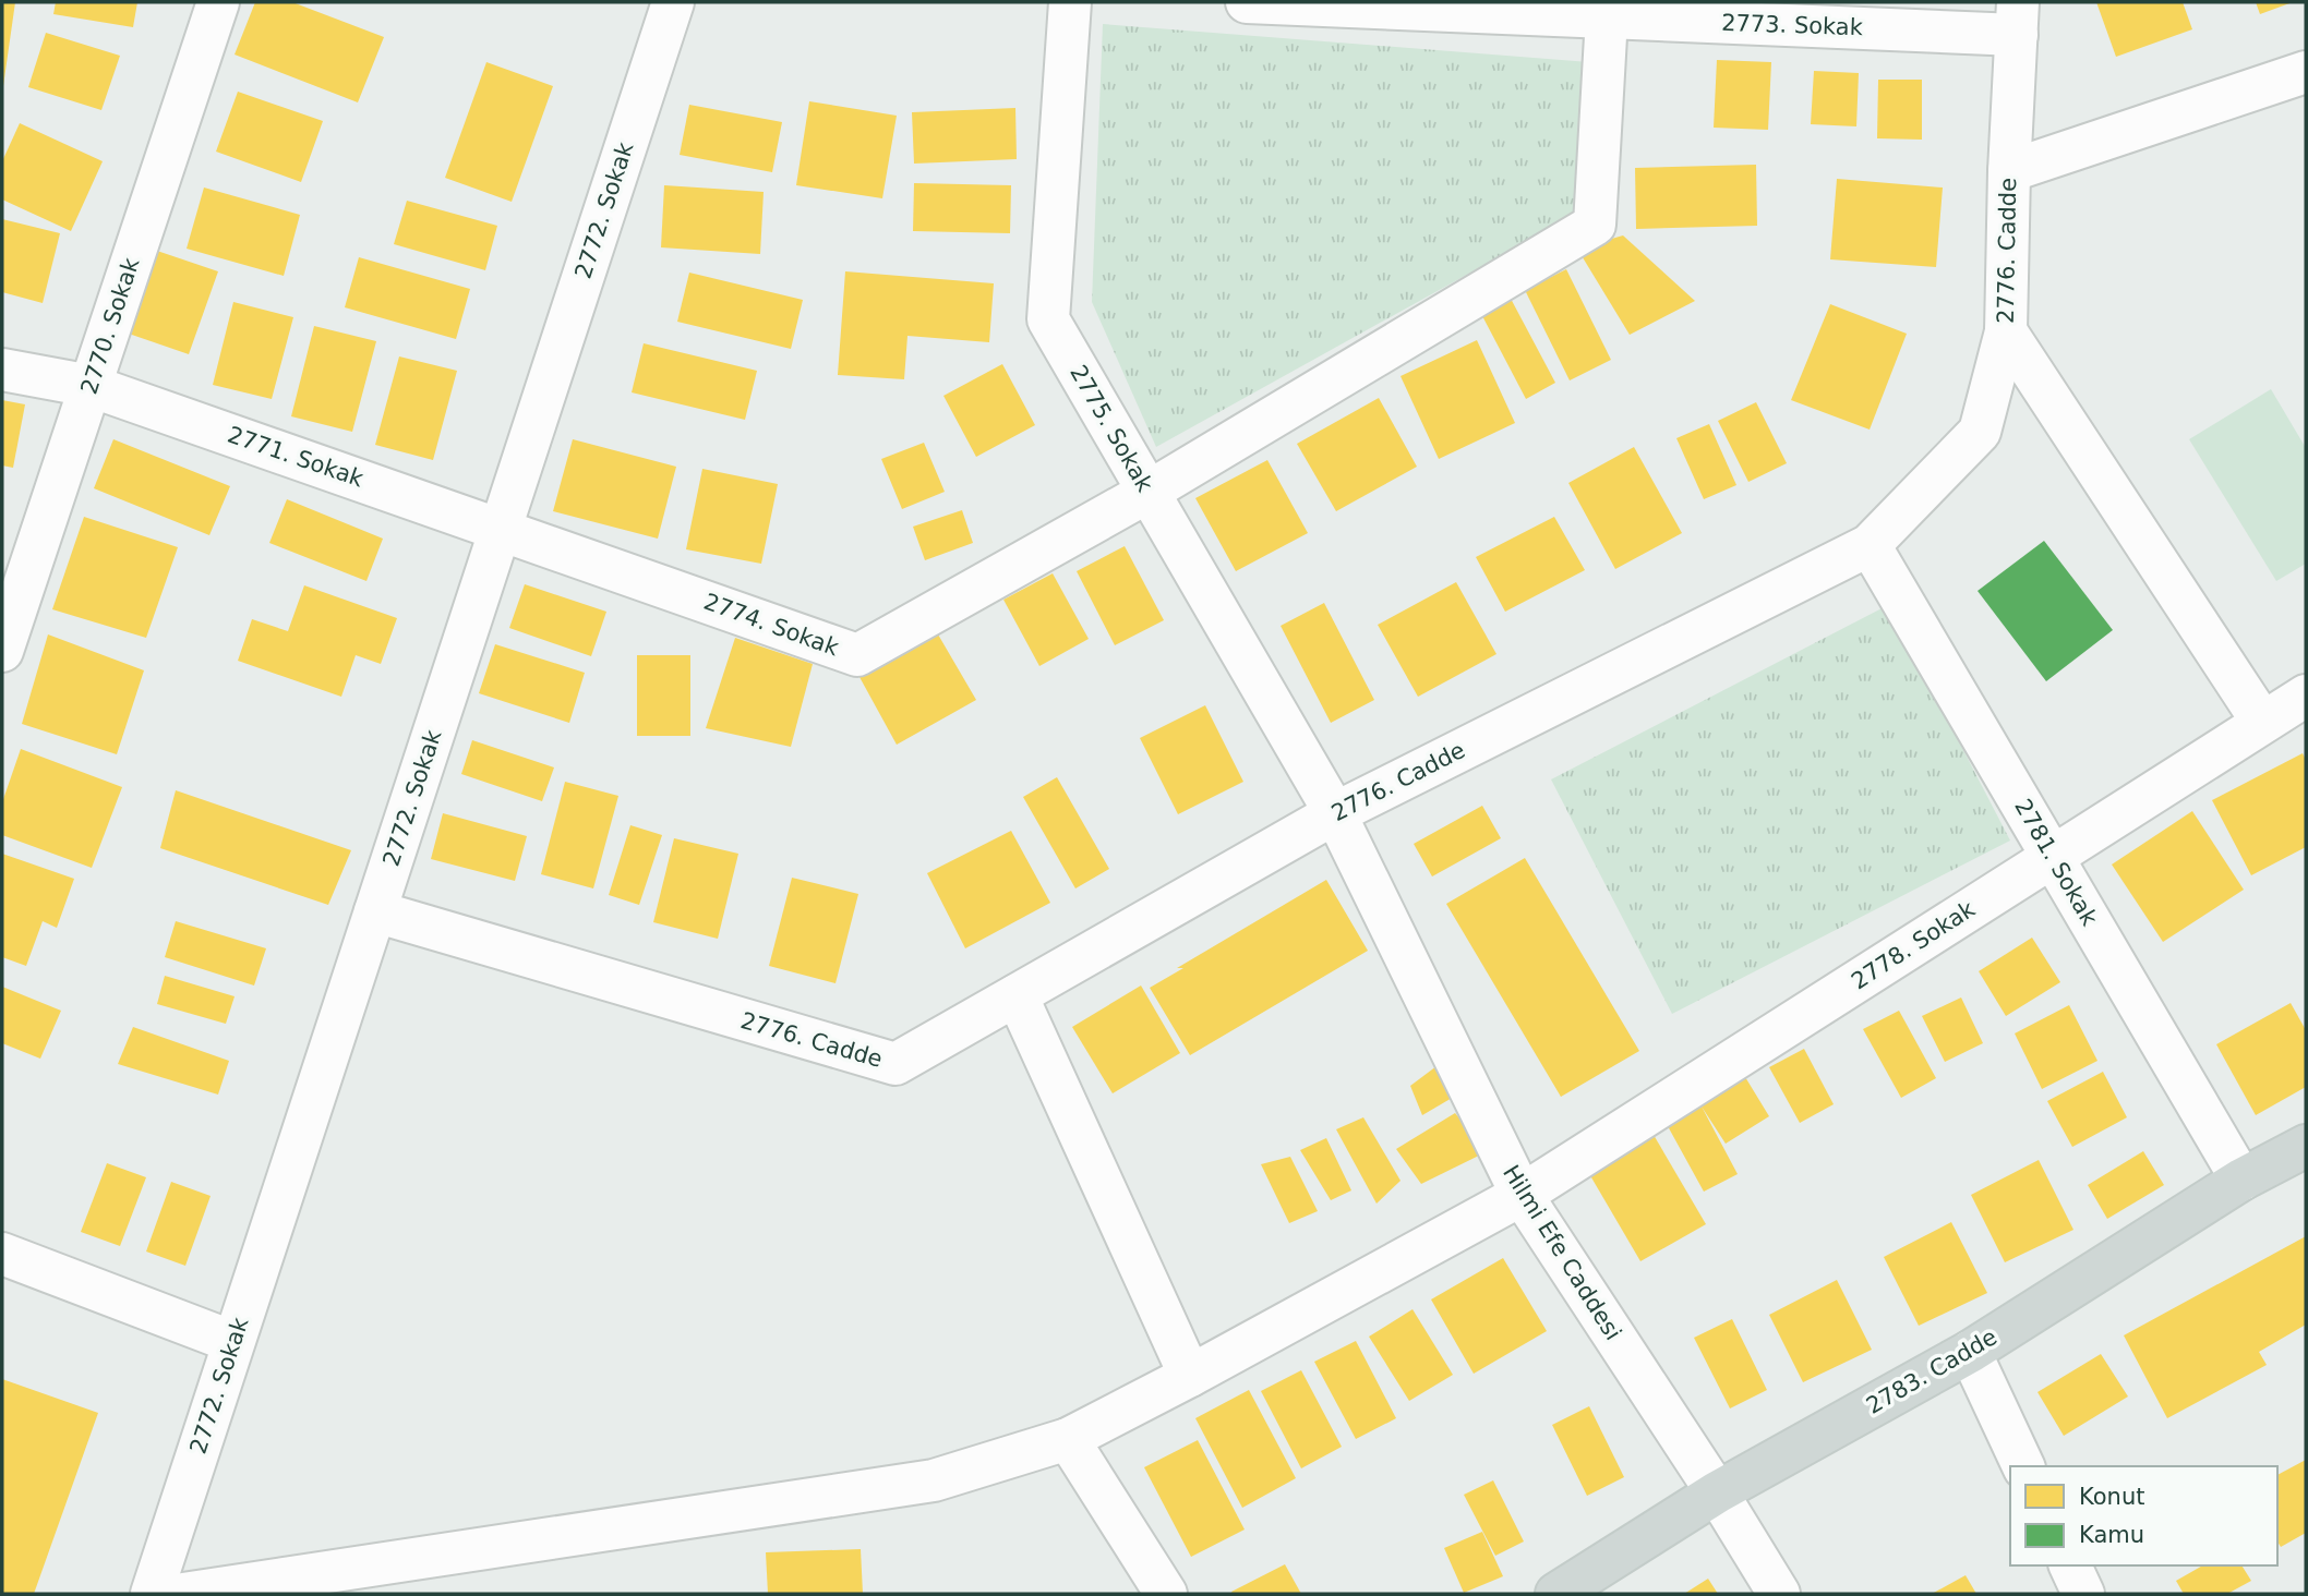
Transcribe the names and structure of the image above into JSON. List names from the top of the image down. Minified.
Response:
{"streets":{"main road":["2783. Cadde"],"street":["2773. Sokak","2772. Sokak","2776. Cadde","2770. Sokak","2775. Sokak","2771. Sokak","2774. Sokak","2781. Sokak","2778. Sokak","Hilmi Efe Caddesi"]},"crossings":[["2773. Sokak","2776. Cadde"],["2773. Sokak","2774. Sokak"],["2772. Sokak","2776. Cadde"],["2772. Sokak","2771. Sokak"],["2772. Sokak","2774. Sokak"],["2776. Cadde","2775. Sokak"],["2776. Cadde","2781. Sokak"],["2776. Cadde","Hilmi Efe Caddesi"],["2770. Sokak","2771. Sokak"],["2775. Sokak","2774. Sokak"],["2775. Sokak","Hilmi Efe Caddesi"],["2771. Sokak","2774. Sokak"],["2781. Sokak","2778. Sokak"],["2781. Sokak","2783. Cadde"],["2778. Sokak","Hilmi Efe Caddesi"],["Hilmi Efe Caddesi","2783. Cadde"]],"legend":["Konut","Kamu"]}
